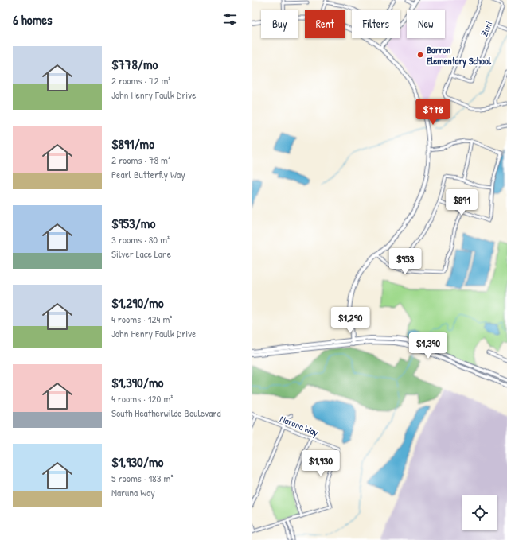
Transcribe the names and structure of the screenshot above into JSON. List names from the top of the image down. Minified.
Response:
{"streets":{"street":["Zuni","Naruna Way"]},"places":["Barron Elementary School"],"page":{"heading":"6 homes","chip":["Buy","Rent","Filters","New"],"list":[{"name":"$778/mo","note":"2 rooms · 72 m² · John Henry Faulk Drive"},{"name":"$891/mo","note":"2 rooms · 78 m² · Pearl Butterfly Way"},{"name":"$953/mo","note":"3 rooms · 80 m² · Silver Lace Lane"},{"name":"$1,290/mo","note":"4 rooms · 124 m² · John Henry Faulk Drive"},{"name":"$1,390/mo","note":"4 rooms · 120 m² · South Heatherwilde Boulevard"},{"name":"$1,930/mo","note":"5 rooms · 183 m² · Naruna Way"}],"price":["$778","$891","$953","$1,290","$1,390","$1,930"]}}
